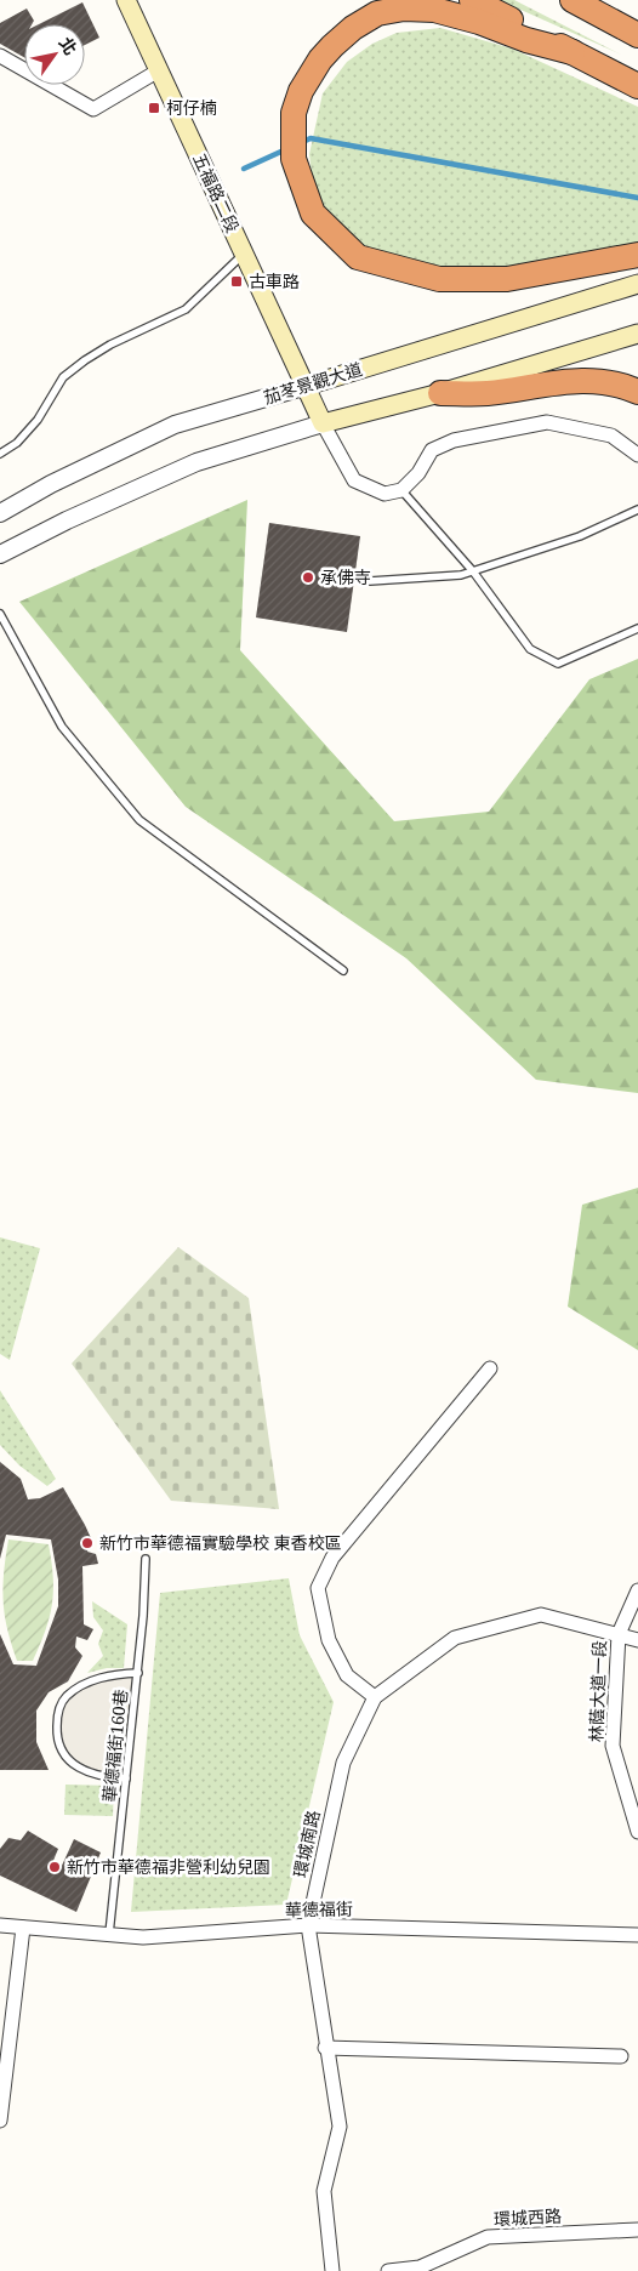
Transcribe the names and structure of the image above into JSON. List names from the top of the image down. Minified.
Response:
{"streets":{"main road":["五福路二段","茄苳景觀大道"],"street":["林蔭大道一段","環城南路","華德福街","環城西路"],"lane":["華德福街160巷"]},"crossings":[["五福路二段","茄苳景觀大道"],["林蔭大道一段","環城南路"],["華德福街160巷","華德福街"],["環城南路","華德福街"]],"places":{"transit":["柯仔楠","古車路"],"other":["承佛寺","新竹市華德福實驗學校 東香校區","新竹市華德福非營利幼兒園"]},"north":"top right"}
